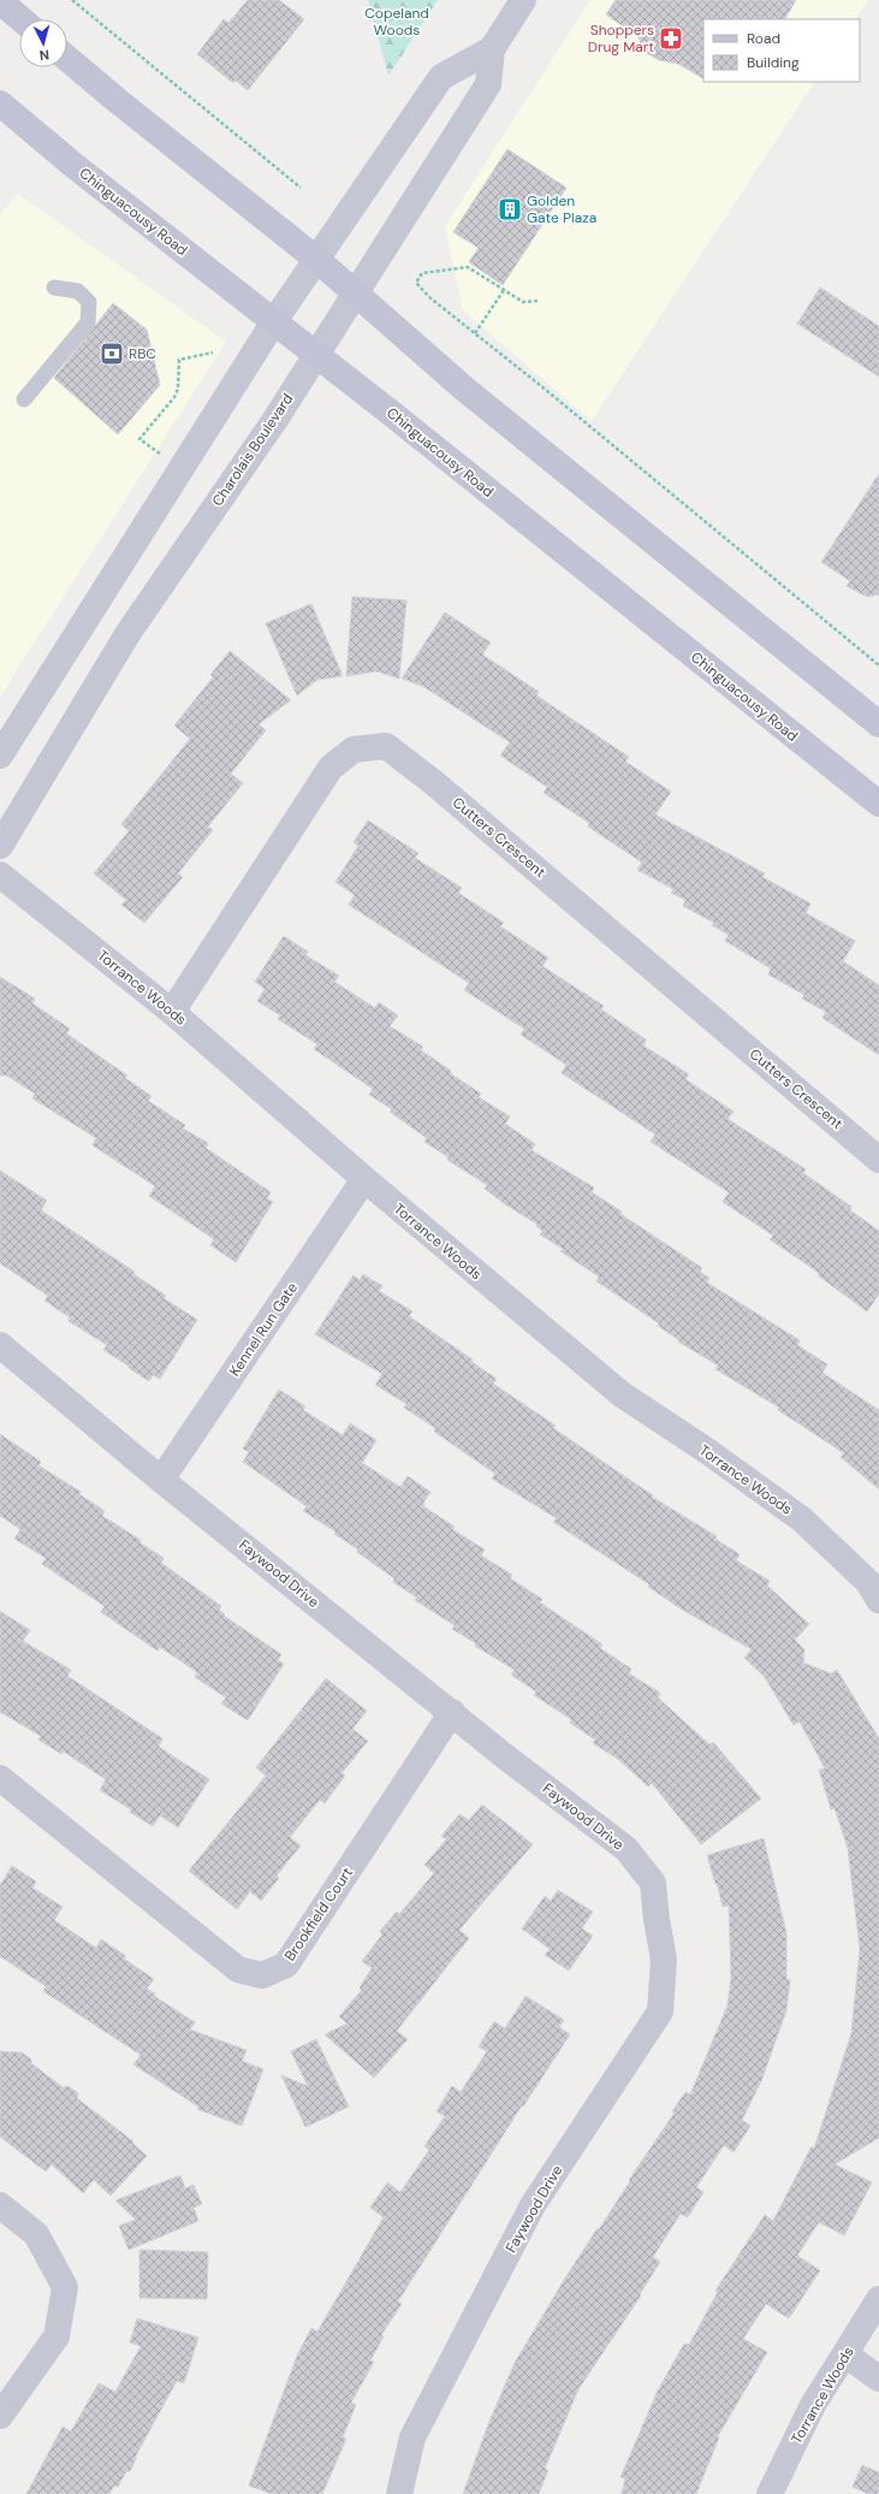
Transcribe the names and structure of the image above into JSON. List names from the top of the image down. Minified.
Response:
{"streets":{"main road":["Chinguacousy Road"],"street":["Charolais Boulevard","Cutters Crescent","Torrance Woods","Kennel Run Gate","Faywood Drive","Brookfield Court"]},"crossings":[["Chinguacousy Road","Charolais Boulevard"],["Cutters Crescent","Torrance Woods"],["Torrance Woods","Kennel Run Gate"],["Kennel Run Gate","Faywood Drive"],["Faywood Drive","Brookfield Court"]],"parks":["Copeland Woods"],"places":{"pharmacy":["Shoppers Drug Mart"],"building":["Golden Gate Plaza"],"bank":["RBC"]},"legend":["Road","Building"],"north":"bottom"}
